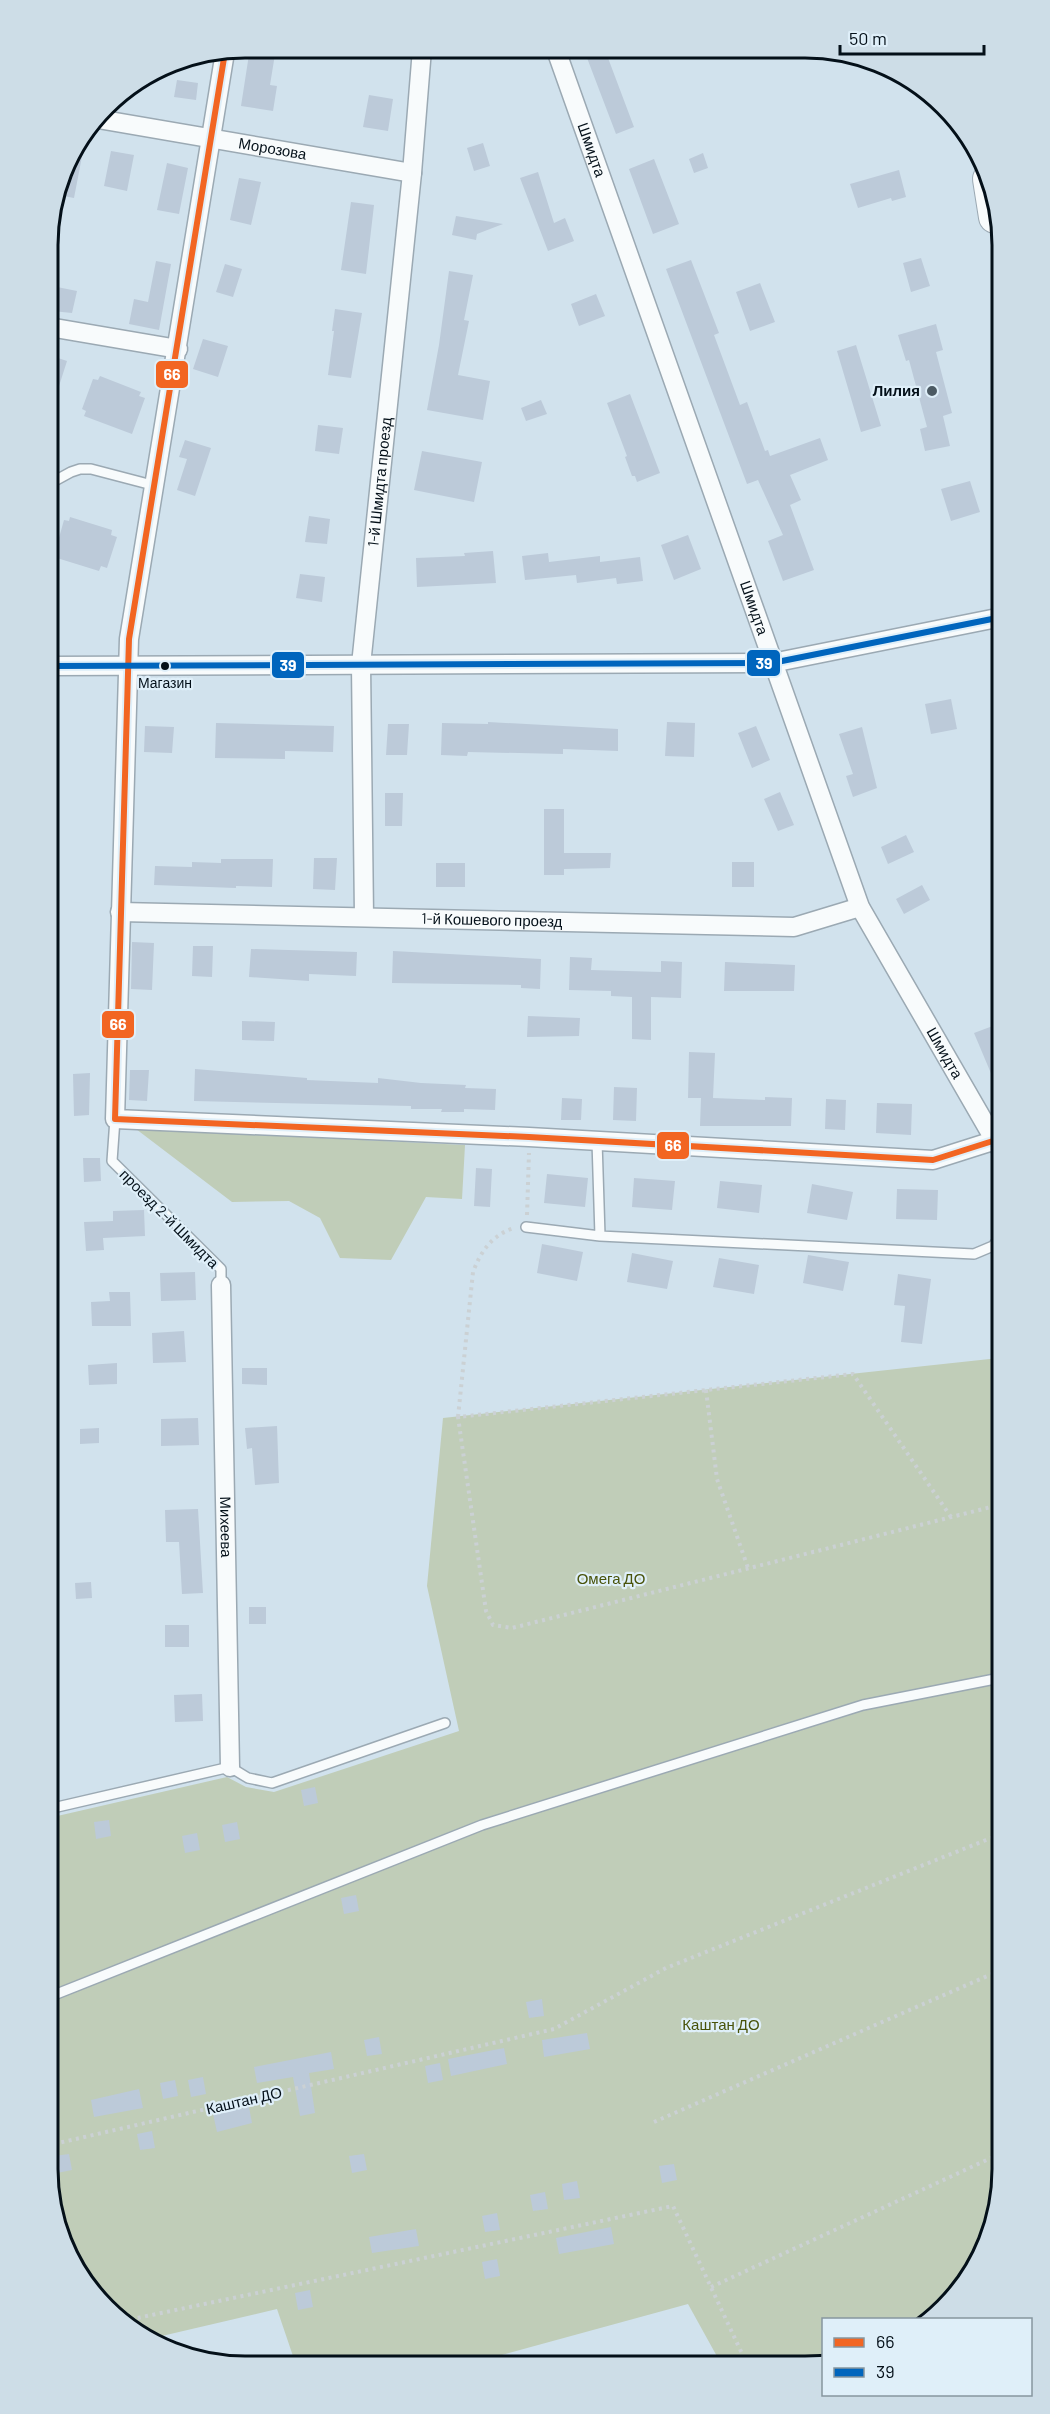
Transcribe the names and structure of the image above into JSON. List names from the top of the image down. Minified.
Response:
{"streets":{"street":["Морозова","Шмидта","1-й Шмидта проезд","1-й Кошевого проезд","Михеева"],"lane":["проезд 2-й Шмидта"],"path":["Каштан ДО"]},"crossings":[["Морозова","1-й Шмидта проезд"],["Шмидта","1-й Кошевого проезд"],["1-й Шмидта проезд","1-й Кошевого проезд"],["проезд 2-й Шмидта","Михеева"]],"parks":["Омега ДО","Каштан ДО"],"places":["Лилия","Магазин"],"lines":["transit line 66","transit line 39"],"legend":["66","39"],"scale_bar":"50 m"}
